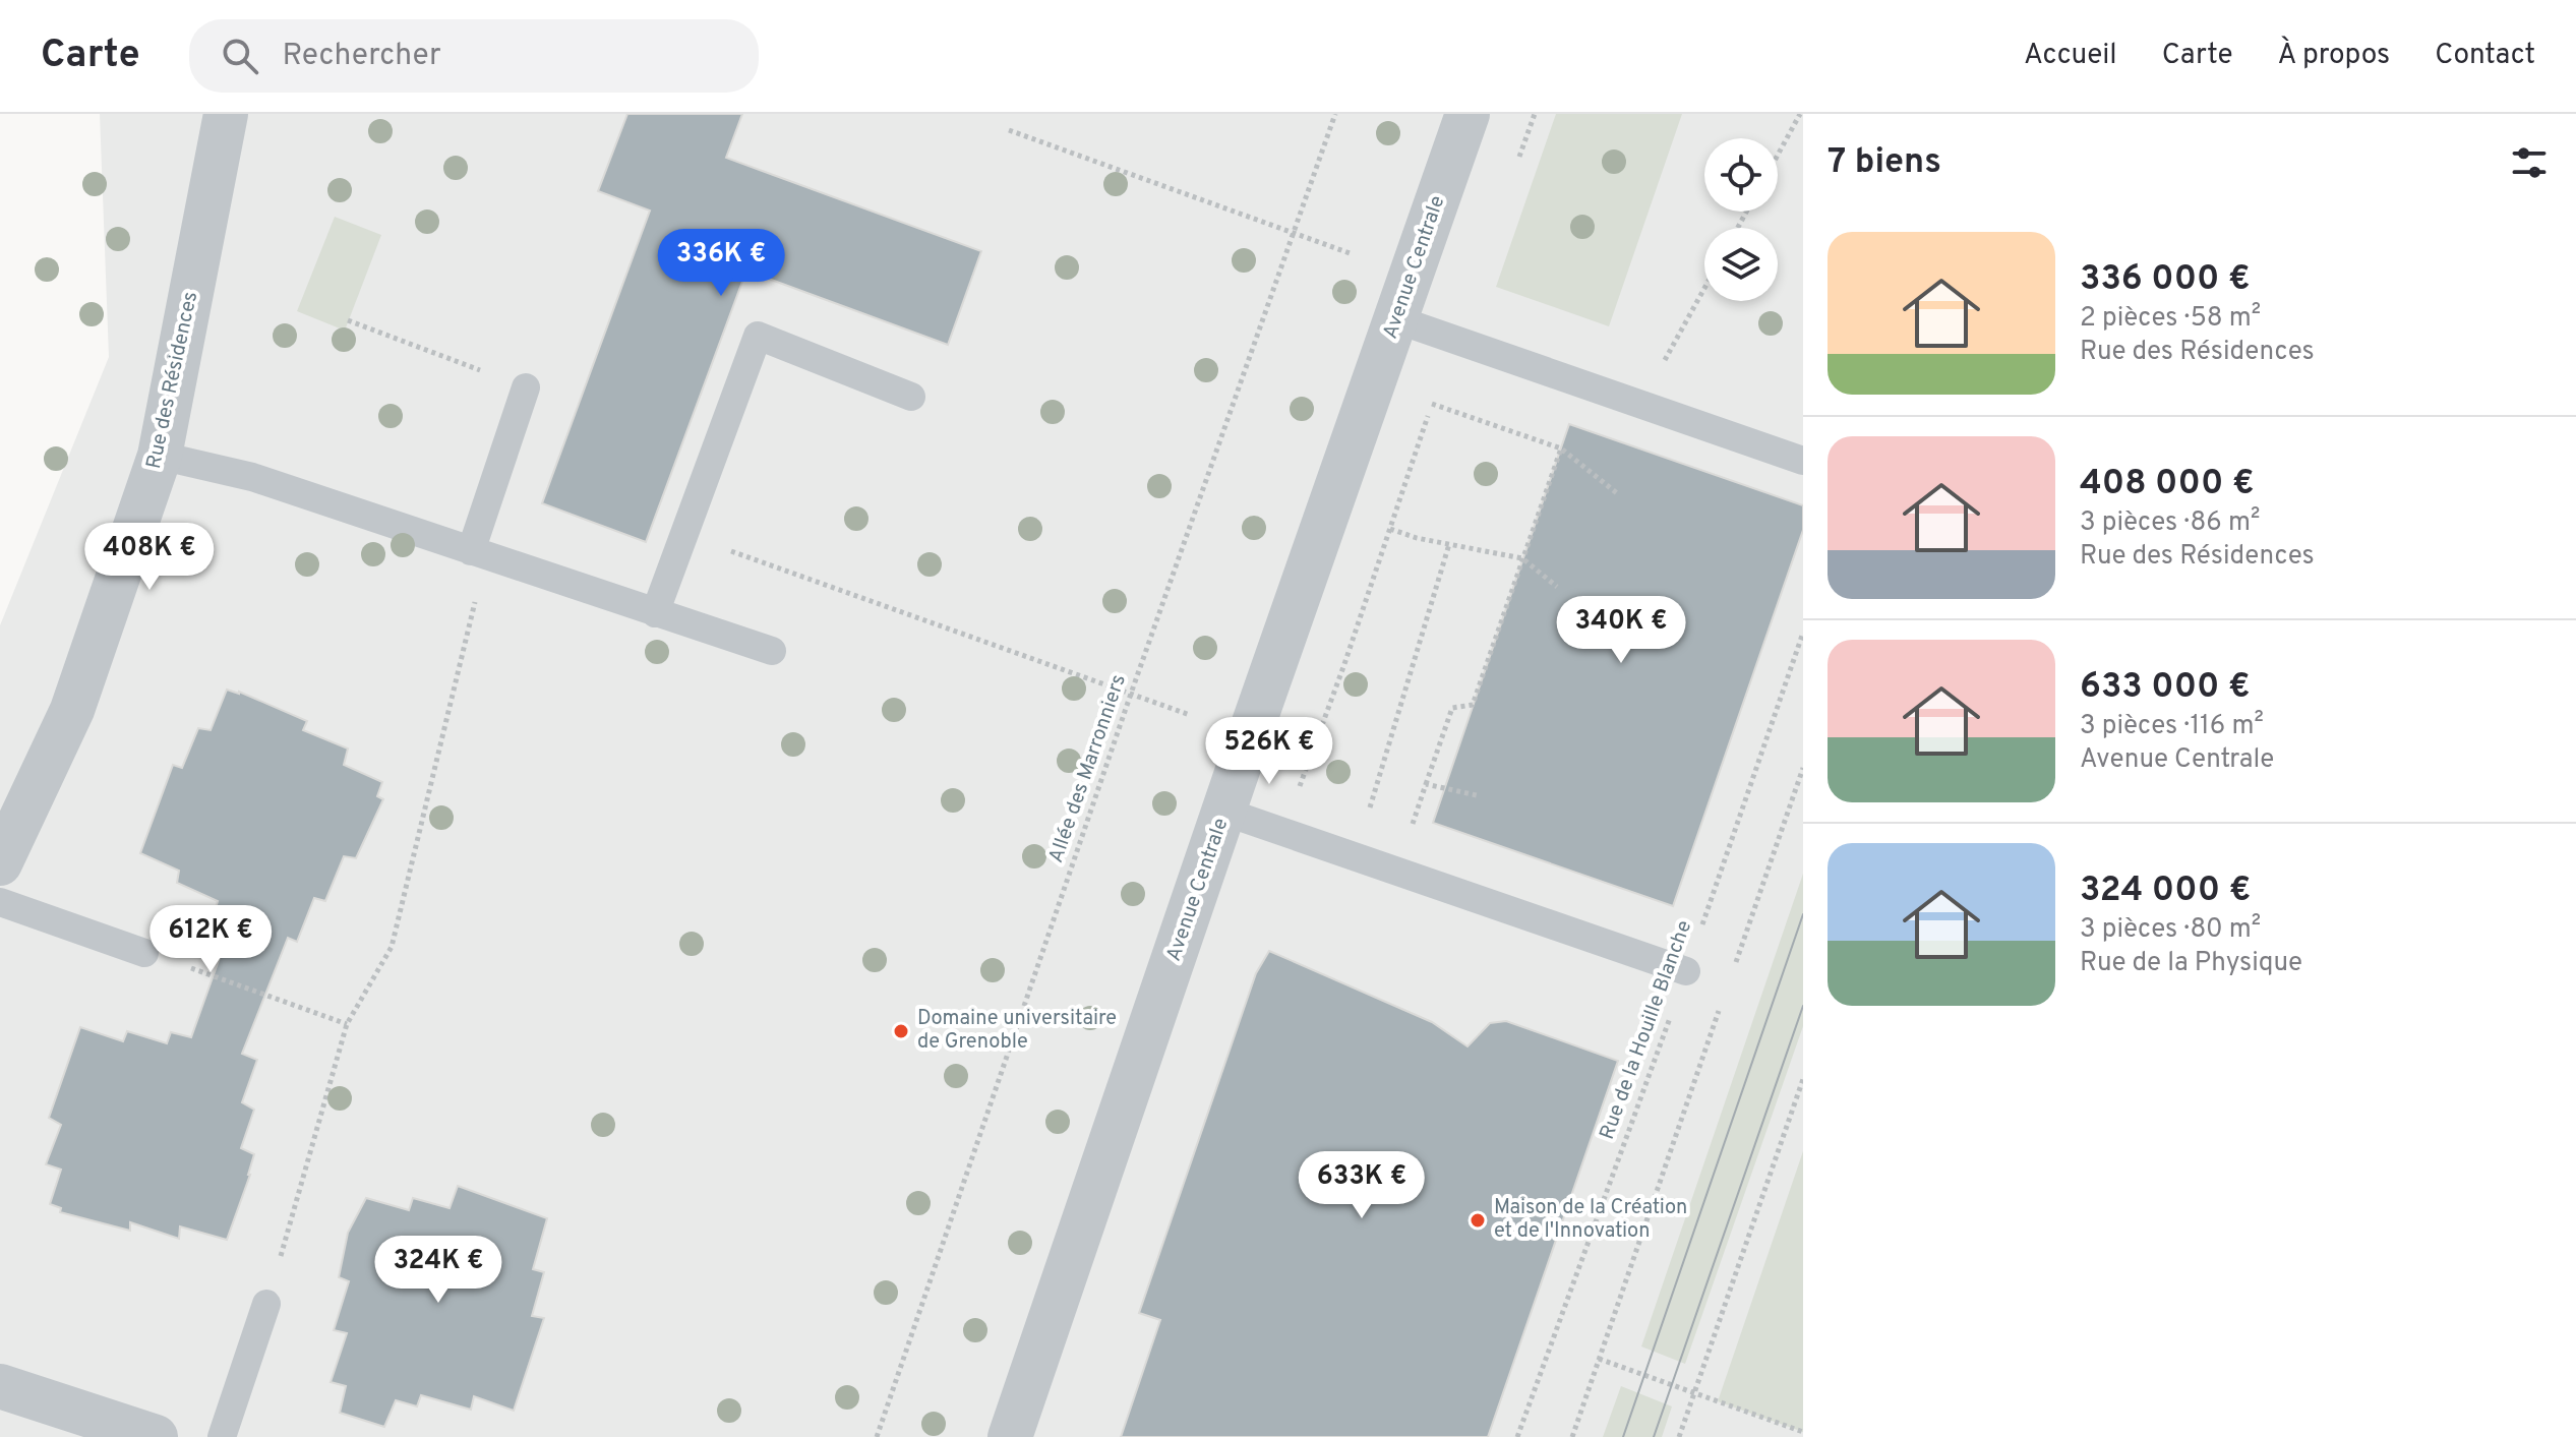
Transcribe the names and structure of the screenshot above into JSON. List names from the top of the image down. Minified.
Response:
{"streets":{"street":["Avenue Centrale","Rue des Résidences"],"path":["Allée des Marronniers","Rue de la Houille Blanche"]},"places":["Domaine universitaire de Grenoble","Maison de la Création et de l'Innovation"],"page":{"header":"Carte","search":"Rechercher","nav":["Accueil","Carte","À propos","Contact"],"heading":"7 biens","list":[{"name":"336 000 €","note":"2 pièces · 58 m² · Rue des Résidences"},{"name":"408 000 €","note":"3 pièces · 86 m² · Rue des Résidences"},{"name":"633 000 €","note":"3 pièces · 116 m² · Avenue Centrale"},{"name":"324 000 €","note":"3 pièces · 80 m² · Rue de la Physique"}],"price":["336K €","408K €","340K €","526K €","612K €","633K €","324K €"]}}
